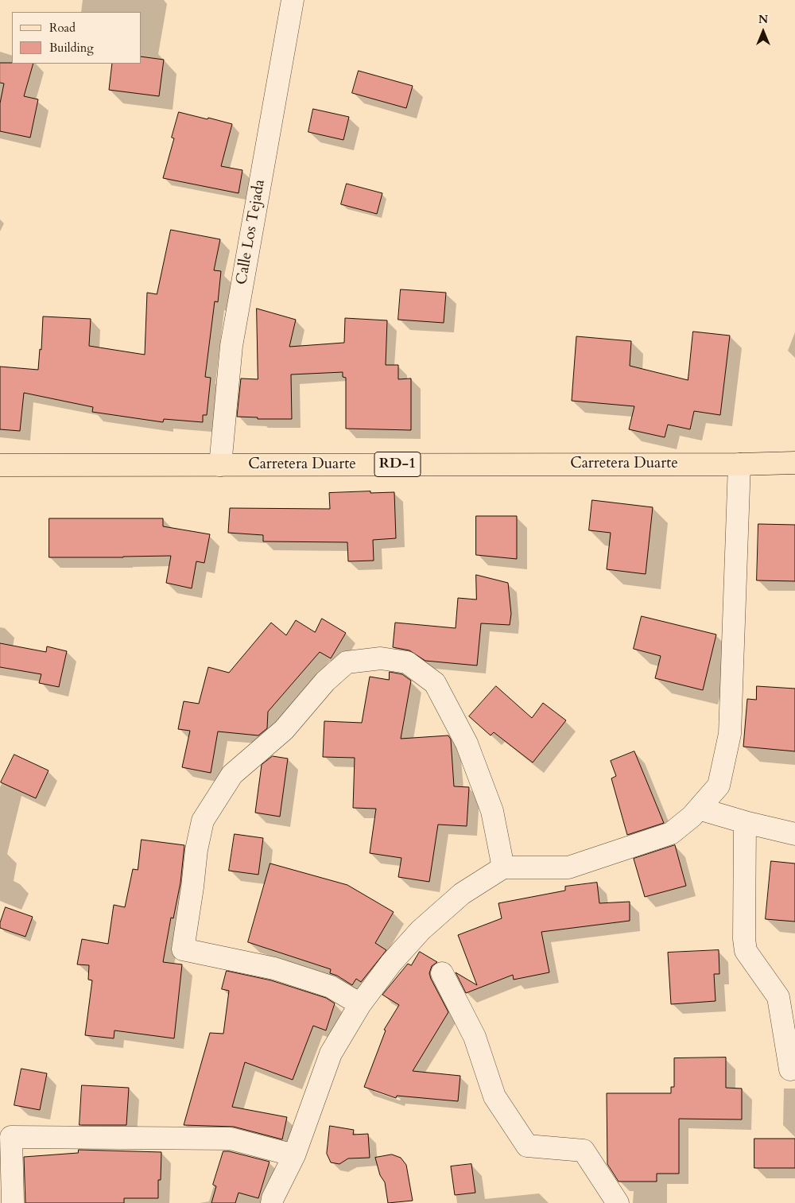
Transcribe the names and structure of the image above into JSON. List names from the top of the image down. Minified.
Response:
{"streets":{"main road":["RD-1","Carretera Duarte"],"street":["Calle Los Tejada"]},"crossings":[["Calle Los Tejada","Carretera Duarte"]],"legend":["Road","Building"],"north":"top"}
